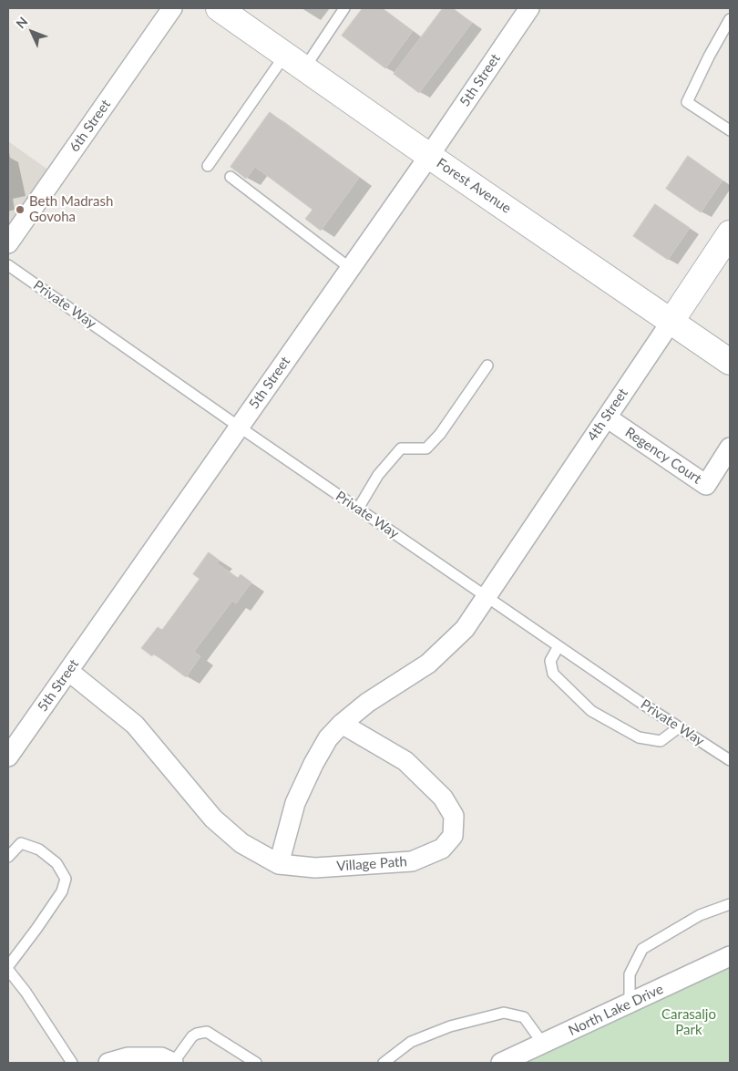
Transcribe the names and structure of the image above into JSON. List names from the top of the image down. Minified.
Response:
{"streets":{"street":["5th Street","6th Street","Forest Avenue","4th Street","Regency Court","Village Path","North Lake Drive"],"lane":["Private Way"]},"crossings":[["5th Street","Forest Avenue"],["5th Street","Private Way"],["5th Street","Village Path"],["Forest Avenue","4th Street"],["Private Way","4th Street"],["4th Street","Regency Court"]],"parks":["Carasaljo Park"],"places":["Beth Madrash Govoha"],"north":"top left"}
